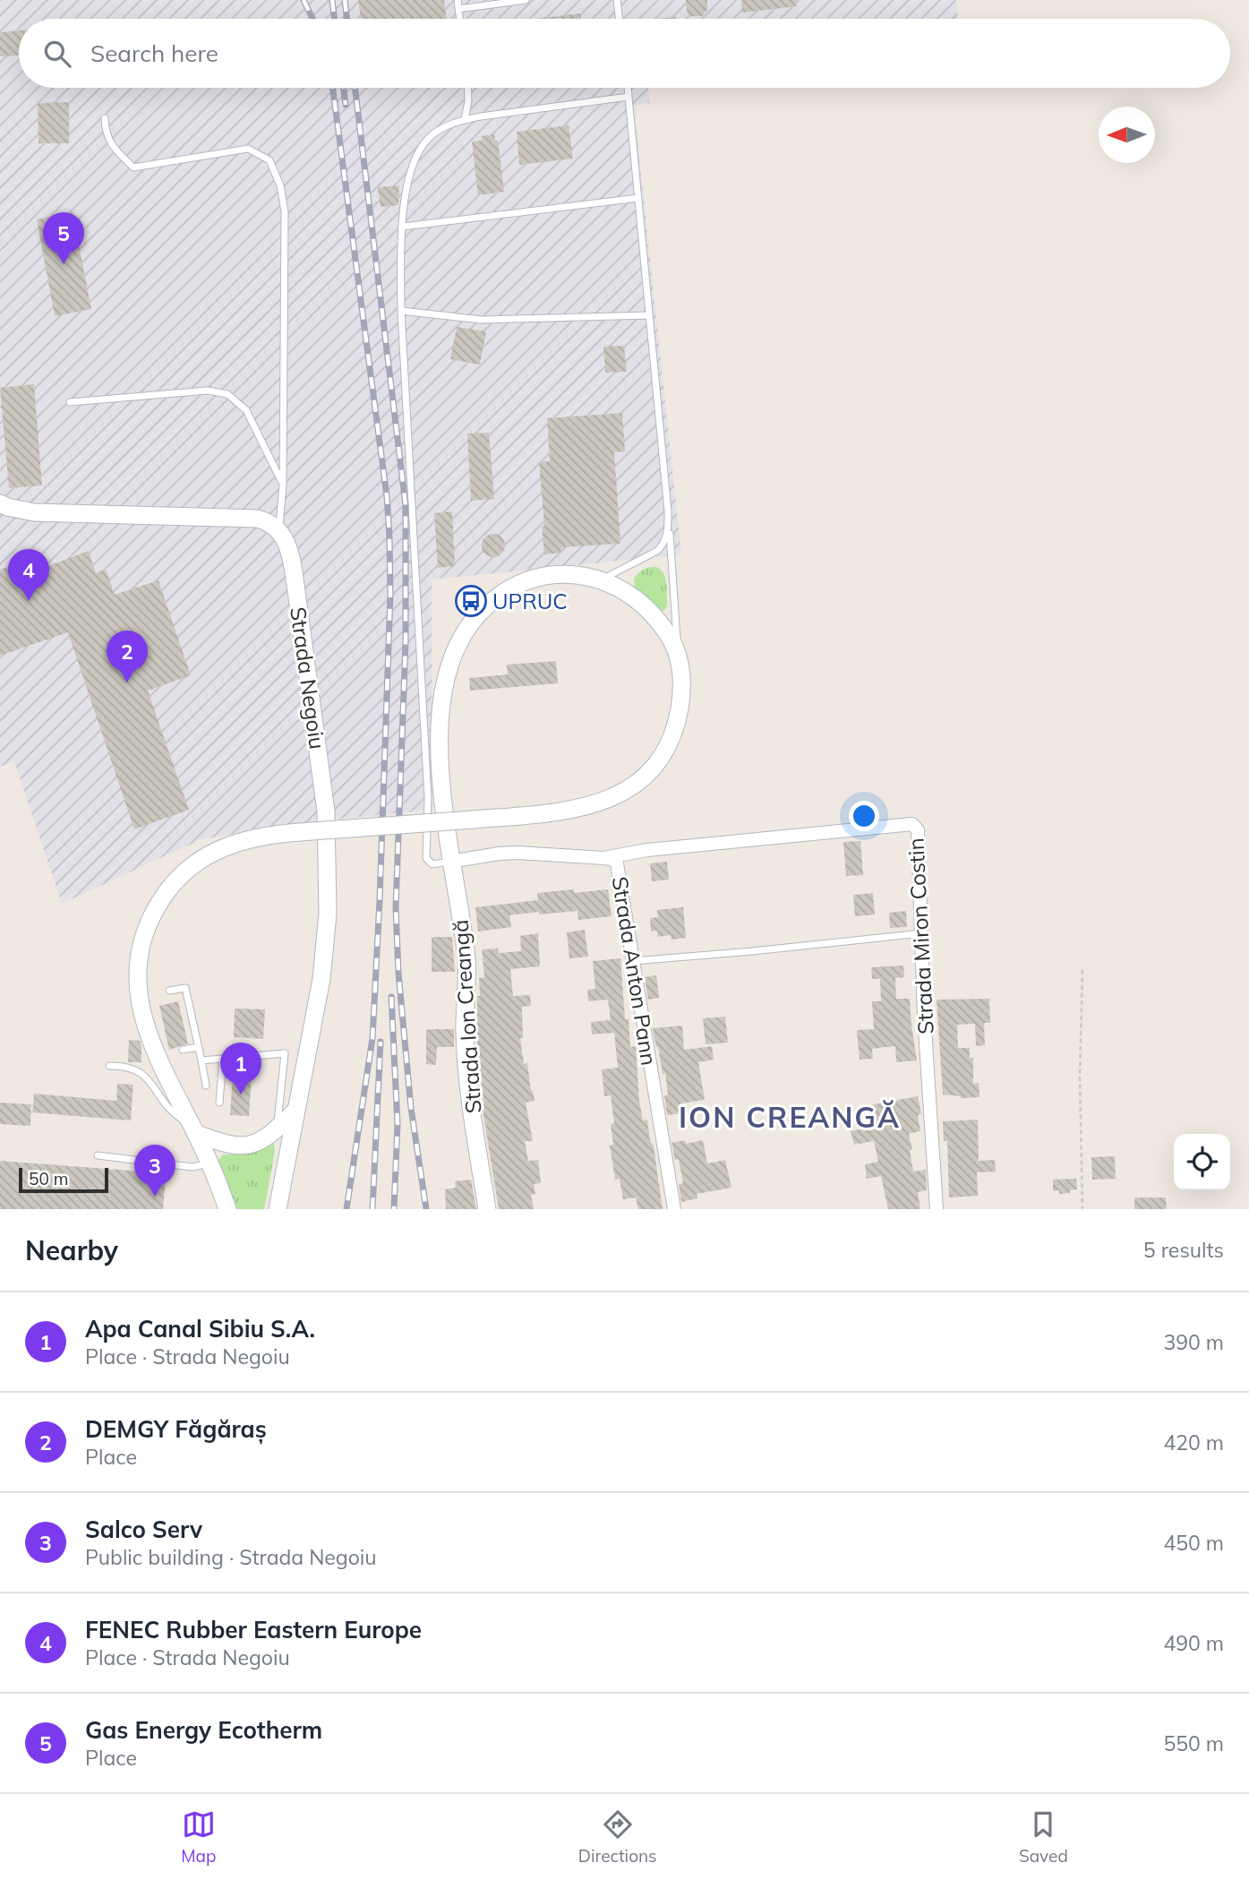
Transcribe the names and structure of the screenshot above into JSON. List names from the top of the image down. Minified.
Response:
{"streets":{"main road":["Strada Negoiu","Strada Ion Creangă"],"street":["Strada Miron Costin","Strada Anton Pann"]},"crossings":[["Strada Miron Costin","Strada Anton Pann"],["Strada Anton Pann","Strada Ion Creangă"]],"districts":["ION CREANGĂ"],"places":{"bus stop":["UPRUC"]},"scale_bar":"50 m","north":"left","page":{"search":"Search here","pins":["5","4","2","1","3"],"scale":"50 m","heading":["Nearby","5 results"],"list":[{"mark":"1","name":"Apa Canal Sibiu S.A.","note":"Place · Strada Negoiu","value":"390 m"},{"mark":"2","name":"DEMGY Făgăraș","note":"Place","value":"420 m"},{"mark":"3","name":"Salco Serv","note":"Public building · Strada Negoiu","value":"450 m"},{"mark":"4","name":"FENEC Rubber Eastern Europe","note":"Place · Strada Negoiu","value":"490 m"},{"mark":"5","name":"Gas Energy Ecotherm","note":"Place","value":"550 m"}],"nav":["Map","Directions","Saved"]}}
